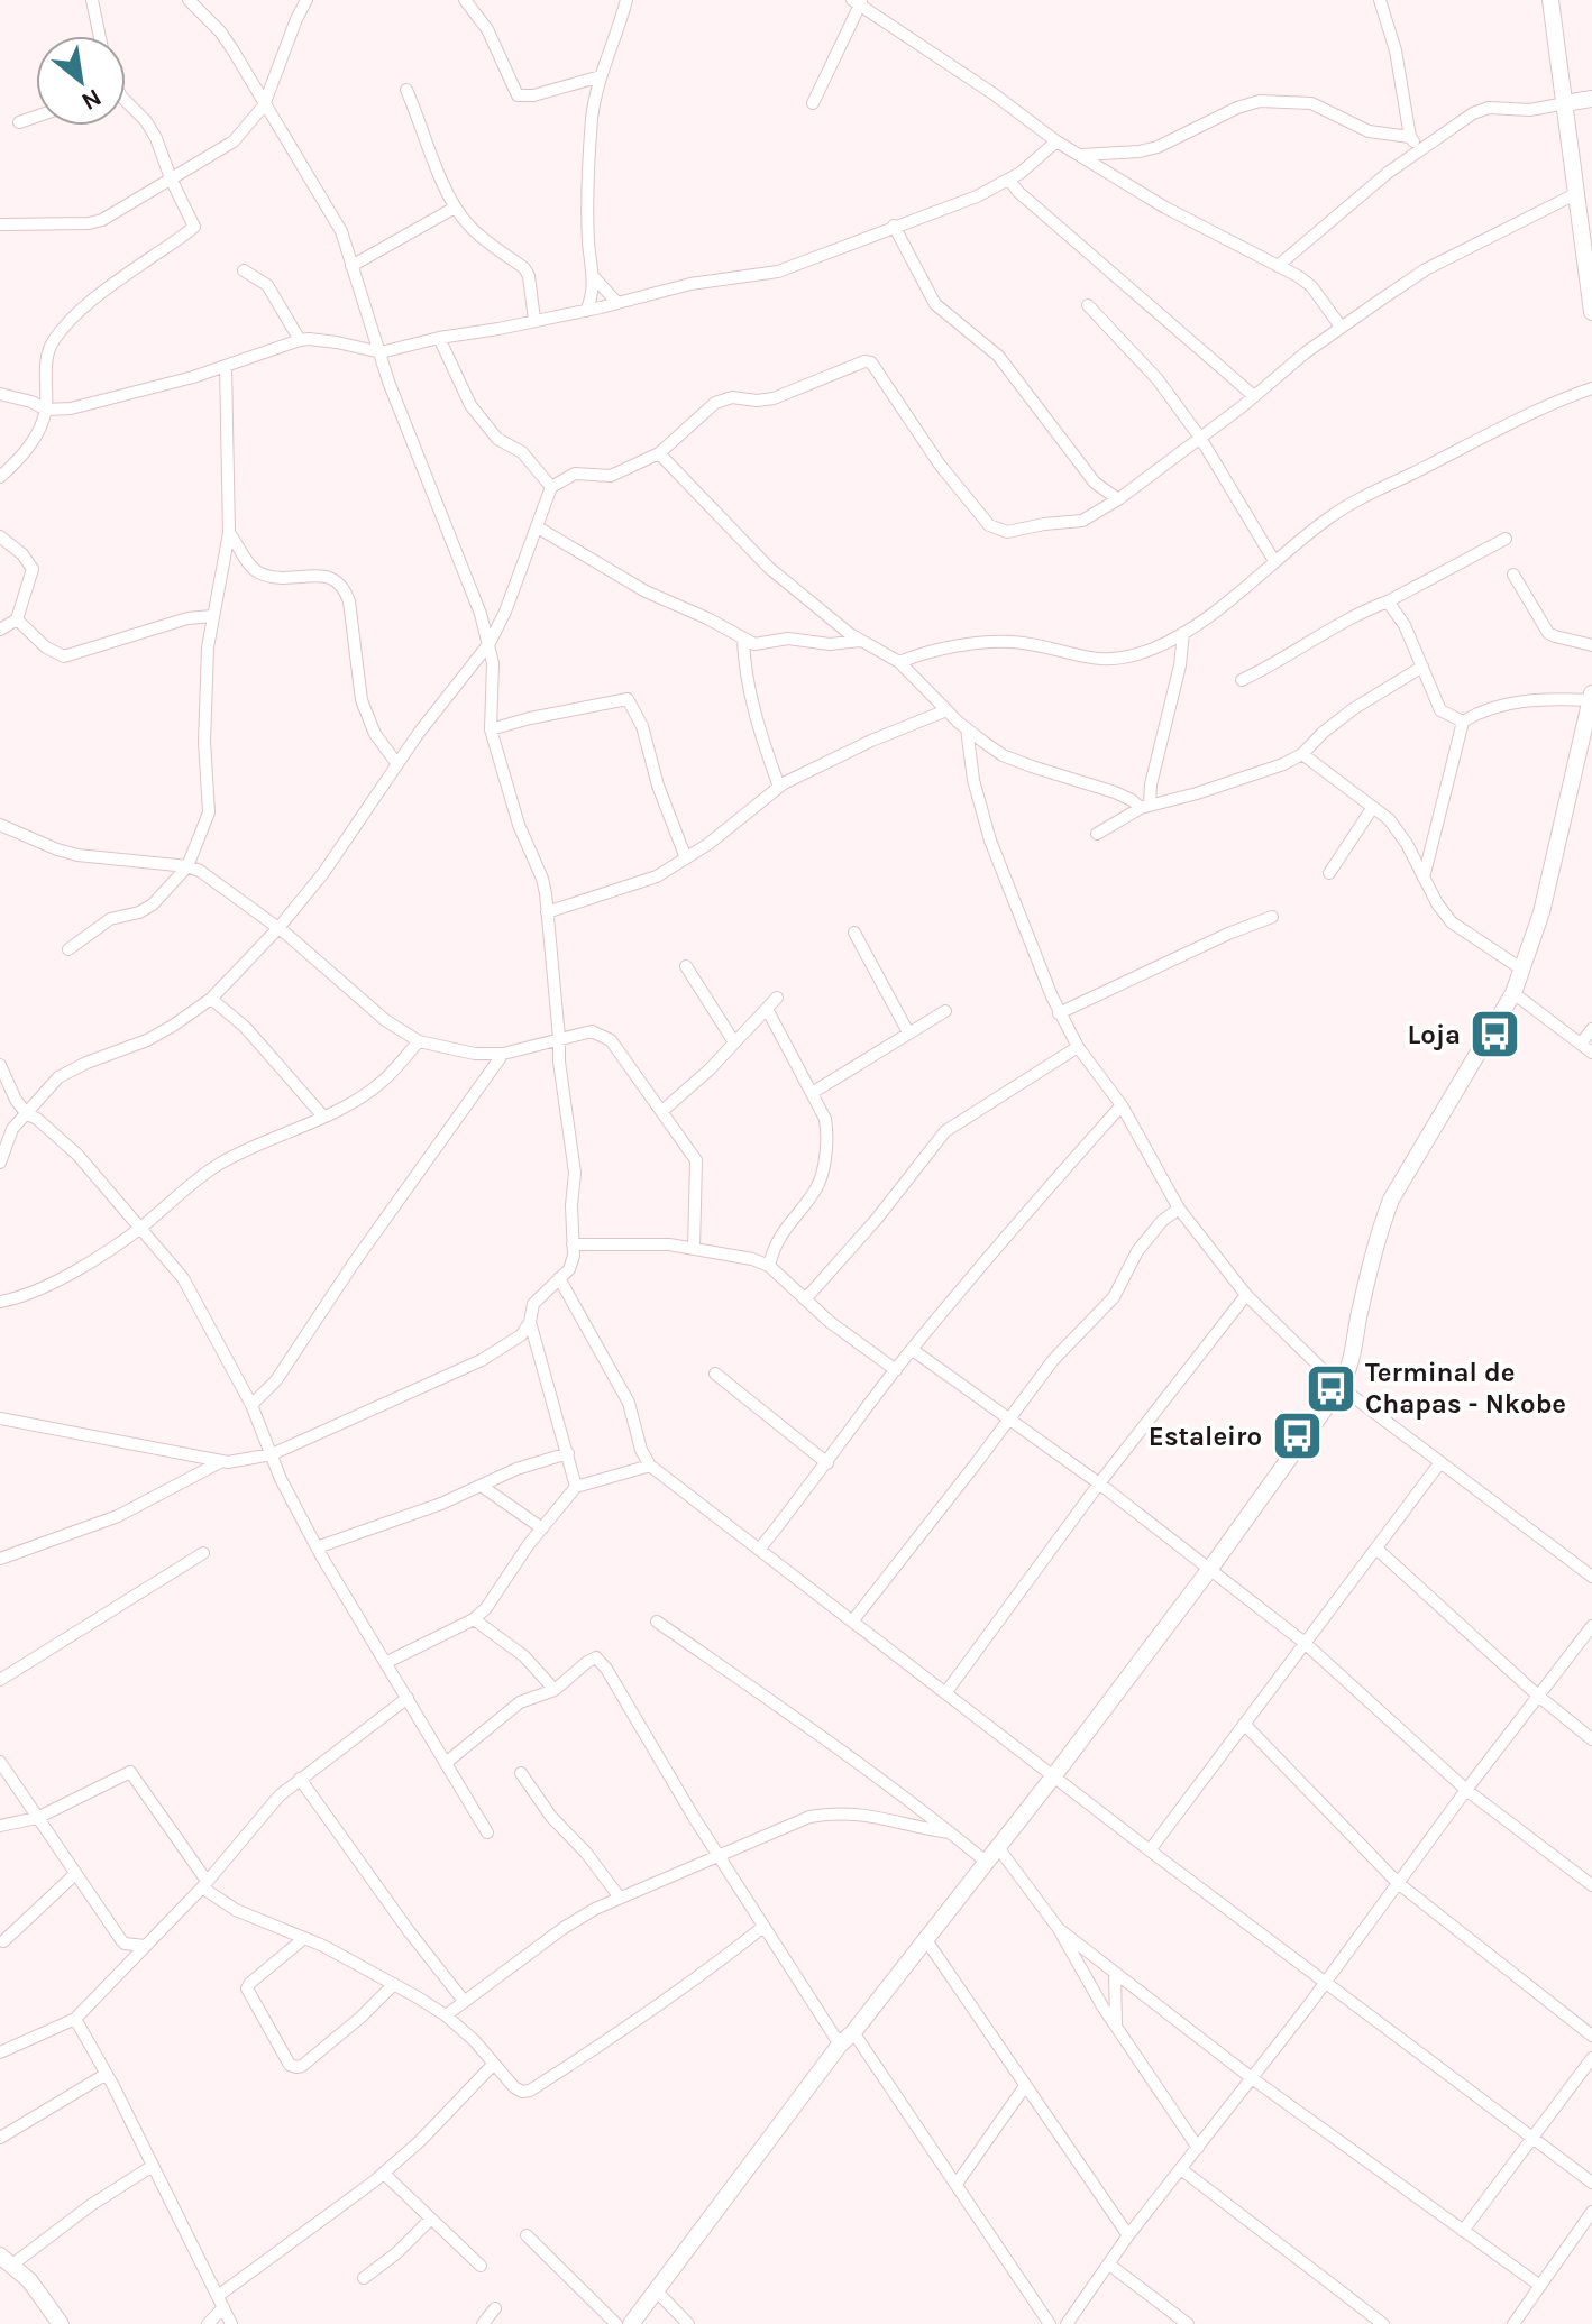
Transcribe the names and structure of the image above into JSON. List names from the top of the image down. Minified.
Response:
{"places":{"bus stop":["Loja","Terminal de Chapas - Nkobe","Estaleiro"]},"north":"bottom right"}
